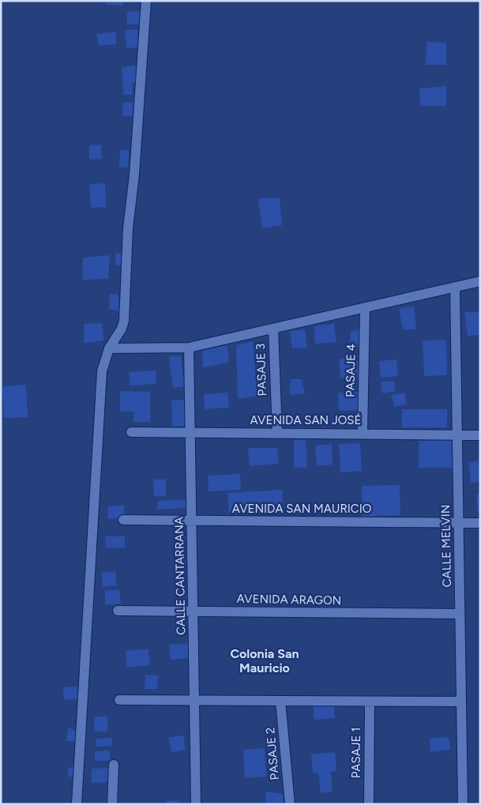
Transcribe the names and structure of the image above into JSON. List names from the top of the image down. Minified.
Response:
{"streets":{"street":["PASAJE 3","PASAJE 4","AVENIDA SAN JOSÉ","AVENIDA SAN MAURICIO","CALLE MELVIN","CALLE CANTARRANA","AVENIDA ARAGON","PASAJE 1","PASAJE 2"]},"crossings":[["PASAJE 3","AVENIDA SAN JOSÉ"],["PASAJE 4","AVENIDA SAN JOSÉ"],["AVENIDA SAN JOSÉ","CALLE MELVIN"],["AVENIDA SAN JOSÉ","CALLE CANTARRANA"],["AVENIDA SAN MAURICIO","CALLE MELVIN"],["AVENIDA SAN MAURICIO","CALLE CANTARRANA"],["CALLE MELVIN","AVENIDA ARAGON"],["CALLE CANTARRANA","AVENIDA ARAGON"]],"districts":["Colonia San Mauricio"]}
